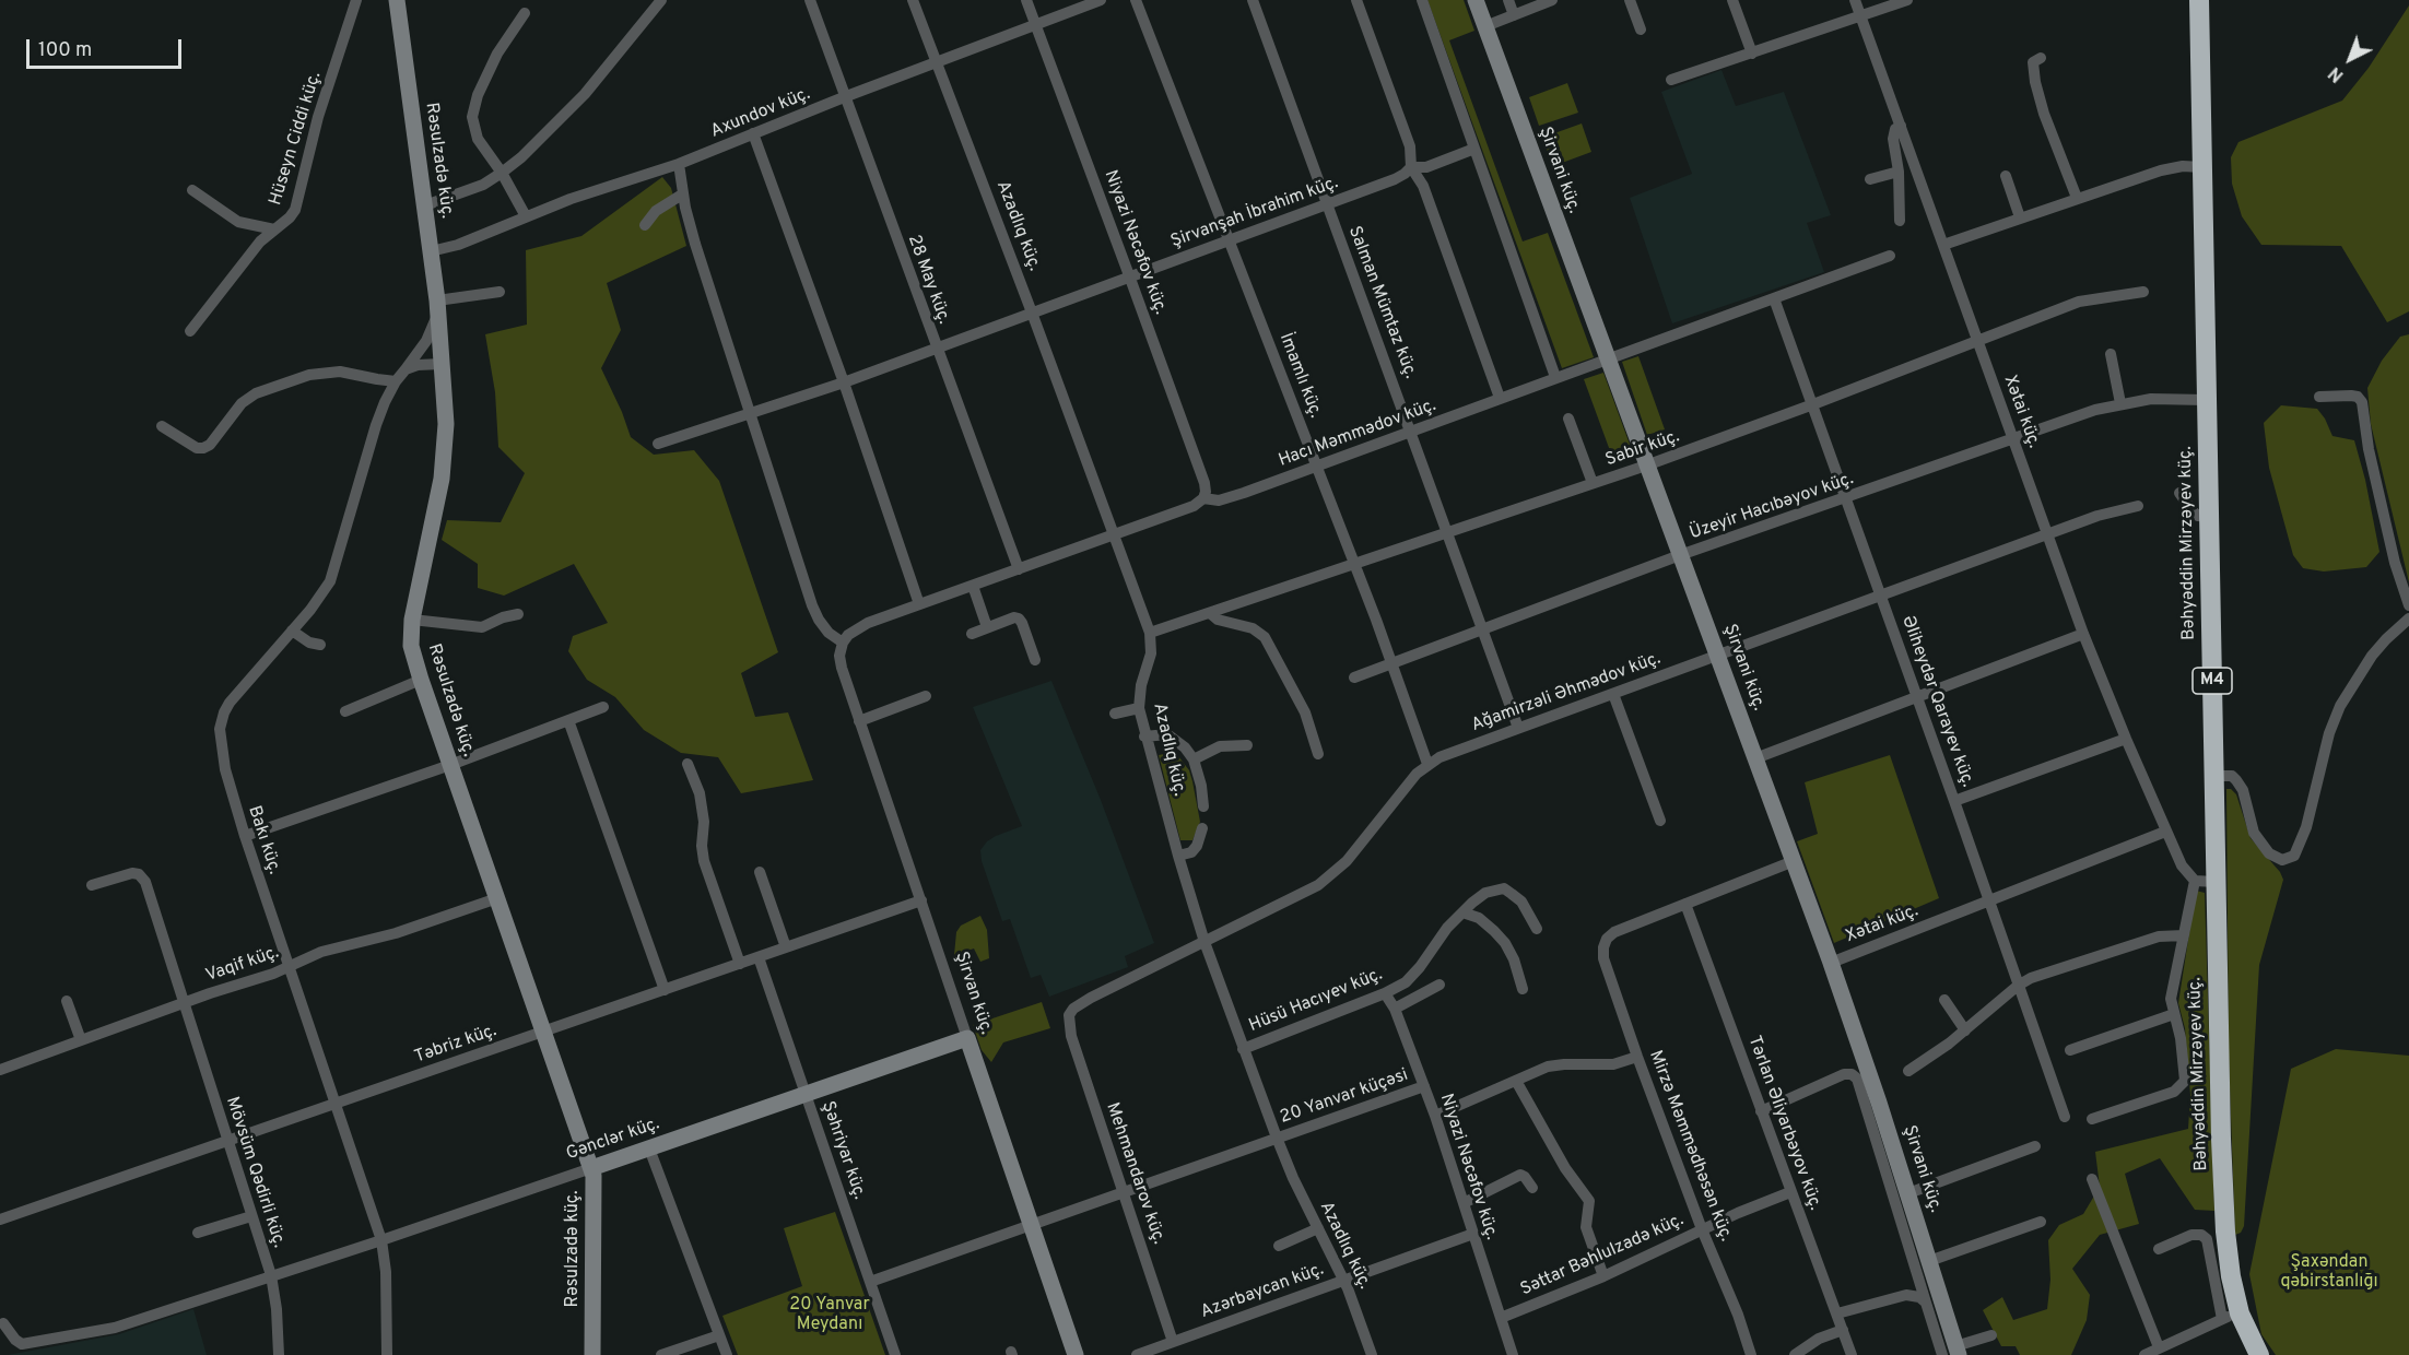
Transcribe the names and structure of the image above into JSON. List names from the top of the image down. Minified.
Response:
{"streets":{"highway":["Bəhyəddin Mirzəyev küç.","M4"],"street":["Axundov küç.","Hüseyn Ciddi küç.","Rəsulzadə küç.","Şirvani küç.","Şirvanşah İbrahim küç.","Azadlıq küç.","Niyazi Nəcəfov küç.","28 May küç.","Salman Mümtaz küç.","İmamlı küç.","Xətai küç.","Hacı Məmmədov küç.","Sabir küç.","Üzeyir Hacıbəyov küç.","Ağamirzəli Əhmədov küç.","Əliheydər Qarayev küç.","Bakı küç.","Vaqif küç.","Şirvan küç.","Hüsü Hacıyev küç.","Təbriz küç.","20 Yanvar küçəsi","Tərlan Əliyarbəyov küç.","Gənclər küç.","Mirzə Məmmədhəsən küç.","Şəhriyar küç.","Mövsüm Qədirli küç.","Mehmandarov küç.","Səttar Bəhlulzadə küç.","Azərbaycan küç."]},"crossings":[["Axundov küç.","Rəsulzadə küç."],["Axundov küç.","Azadlıq küç."],["Axundov küç.","Niyazi Nəcəfov küç."],["Axundov küç.","28 May küç."],["Rəsulzadə küç.","Bakı küç."],["Rəsulzadə küç.","Vaqif küç."],["Rəsulzadə küç.","Təbriz küç."],["Rəsulzadə küç.","Gənclər küç."],["Şirvani küç.","Xətai küç."],["Şirvani küç.","Hacı Məmmədov küç."],["Şirvani küç.","Sabir küç."],["Şirvani küç.","Üzeyir Hacıbəyov küç."],["Şirvani küç.","Ağamirzəli Əhmədov küç."],["Şirvanşah İbrahim küç.","Azadlıq küç."],["Şirvanşah İbrahim küç.","Niyazi Nəcəfov küç."],["Şirvanşah İbrahim küç.","28 May küç."],["Şirvanşah İbrahim küç.","Salman Mümtaz küç."],["Şirvanşah İbrahim küç.","İmamlı küç."],["Azadlıq küç.","Hacı Məmmədov küç."],["Azadlıq küç.","Sabir küç."],["Azadlıq küç.","Ağamirzəli Əhmədov küç."],["Azadlıq küç.","Hüsü Hacıyev küç."],["Azadlıq küç.","20 Yanvar küçəsi"],["Azadlıq küç.","Azərbaycan küç."],["Niyazi Nəcəfov küç.","Hacı Məmmədov küç."],["Niyazi Nəcəfov küç.","Hüsü Hacıyev küç."],["Niyazi Nəcəfov küç.","20 Yanvar küçəsi"],["Niyazi Nəcəfov küç.","Səttar Bəhlulzadə küç."],["Niyazi Nəcəfov küç.","Azərbaycan küç."],["28 May küç.","Hacı Məmmədov küç."],["Salman Mümtaz küç.","Hacı Məmmədov küç."],["Salman Mümtaz küç.","Sabir küç."],["Salman Mümtaz küç.","Üzeyir Hacıbəyov küç."],["Salman Mümtaz küç.","Ağamirzəli Əhmədov küç."],["İmamlı küç.","Hacı Məmmədov küç."],["İmamlı küç.","Sabir küç."],["İmamlı küç.","Üzeyir Hacıbəyov küç."],["İmamlı küç.","Ağamirzəli Əhmədov küç."],["Xətai küç.","Sabir küç."],["Xətai küç.","Üzeyir Hacıbəyov küç."],["Xətai küç.","Ağamirzəli Əhmədov küç."],["Xətai küç.","Əliheydər Qarayev küç."],["Hacı Məmmədov küç.","Əliheydər Qarayev küç."],["Hacı Məmmədov küç.","Şirvan küç."],["Sabir küç.","Əliheydər Qarayev küç."],["Üzeyir Hacıbəyov küç.","Bəhyəddin Mirzəyev küç."],["Üzeyir Hacıbəyov küç.","Əliheydər Qarayev küç."],["Ağamirzəli Əhmədov küç.","Əliheydər Qarayev küç."],["Ağamirzəli Əhmədov küç.","Mehmandarov küç."],["Bakı küç.","Vaqif küç."],["Bakı küç.","Təbriz küç."],["Bakı küç.","Gənclər küç."],["Vaqif küç.","Mövsüm Qədirli küç."],["Şirvan küç.","Təbriz küç."],["Şirvan küç.","20 Yanvar küçəsi"],["Şirvan küç.","Gənclər küç."],["Təbriz küç.","Şəhriyar küç."],["Təbriz küç.","Mövsüm Qədirli küç."],["20 Yanvar küçəsi","Şəhriyar küç."],["20 Yanvar küçəsi","Mehmandarov küç."],["Tərlan Əliyarbəyov küç.","Mirzə Məmmədhəsən küç."],["Tərlan Əliyarbəyov küç.","Səttar Bəhlulzadə küç."],["Gənclər küç.","Şəhriyar küç."],["Gənclər küç.","Mövsüm Qədirli küç."],["Mirzə Məmmədhəsən küç.","Səttar Bəhlulzadə küç."],["Mehmandarov küç.","Azərbaycan küç."]],"parks":["Şaxəndan qəbirstanlığı","20 Yanvar Meydanı"],"scale_bar":"100 m","north":"bottom left"}
